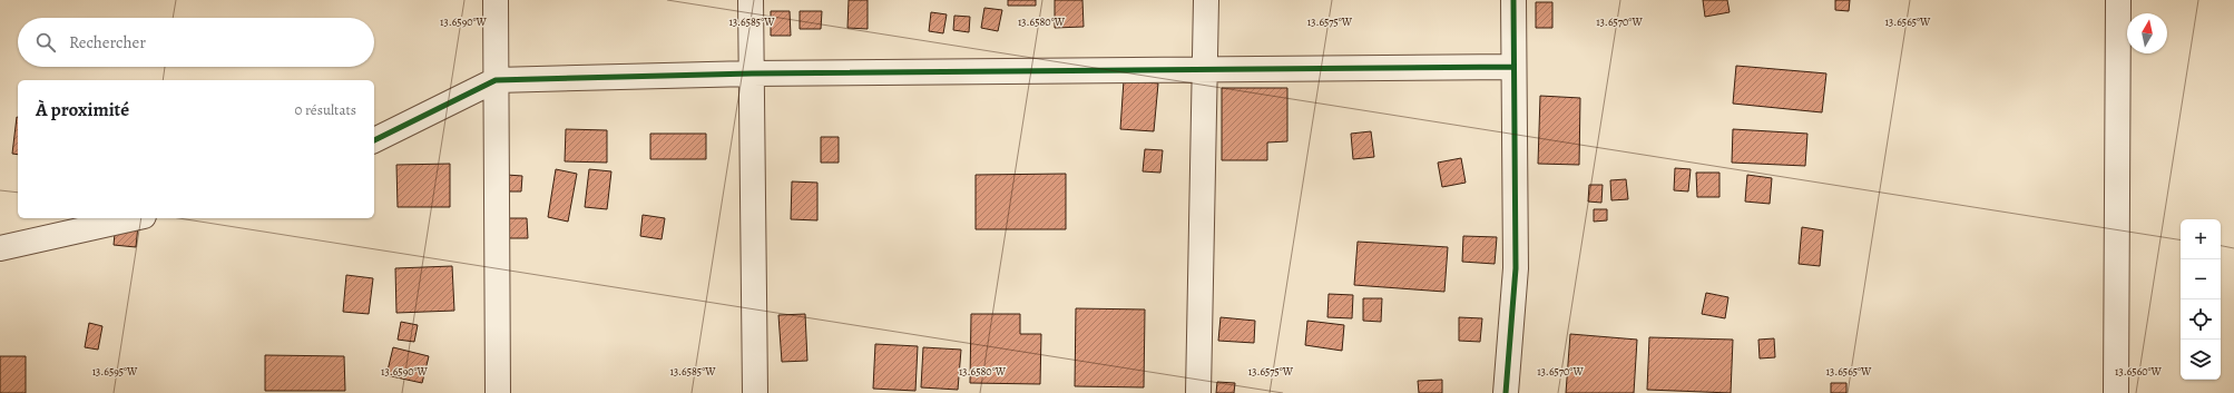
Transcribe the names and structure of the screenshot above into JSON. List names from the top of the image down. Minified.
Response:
{"north":"top","page":{"search":"Rechercher","heading":["À proximité","0 résultats"],"map_buttons":["+","−"]},"coordinates":["13.6590°W","13.6585°W","13.6580°W","13.6575°W","13.6570°W","13.6565°W","13.6595°W","13.6560°W"]}
